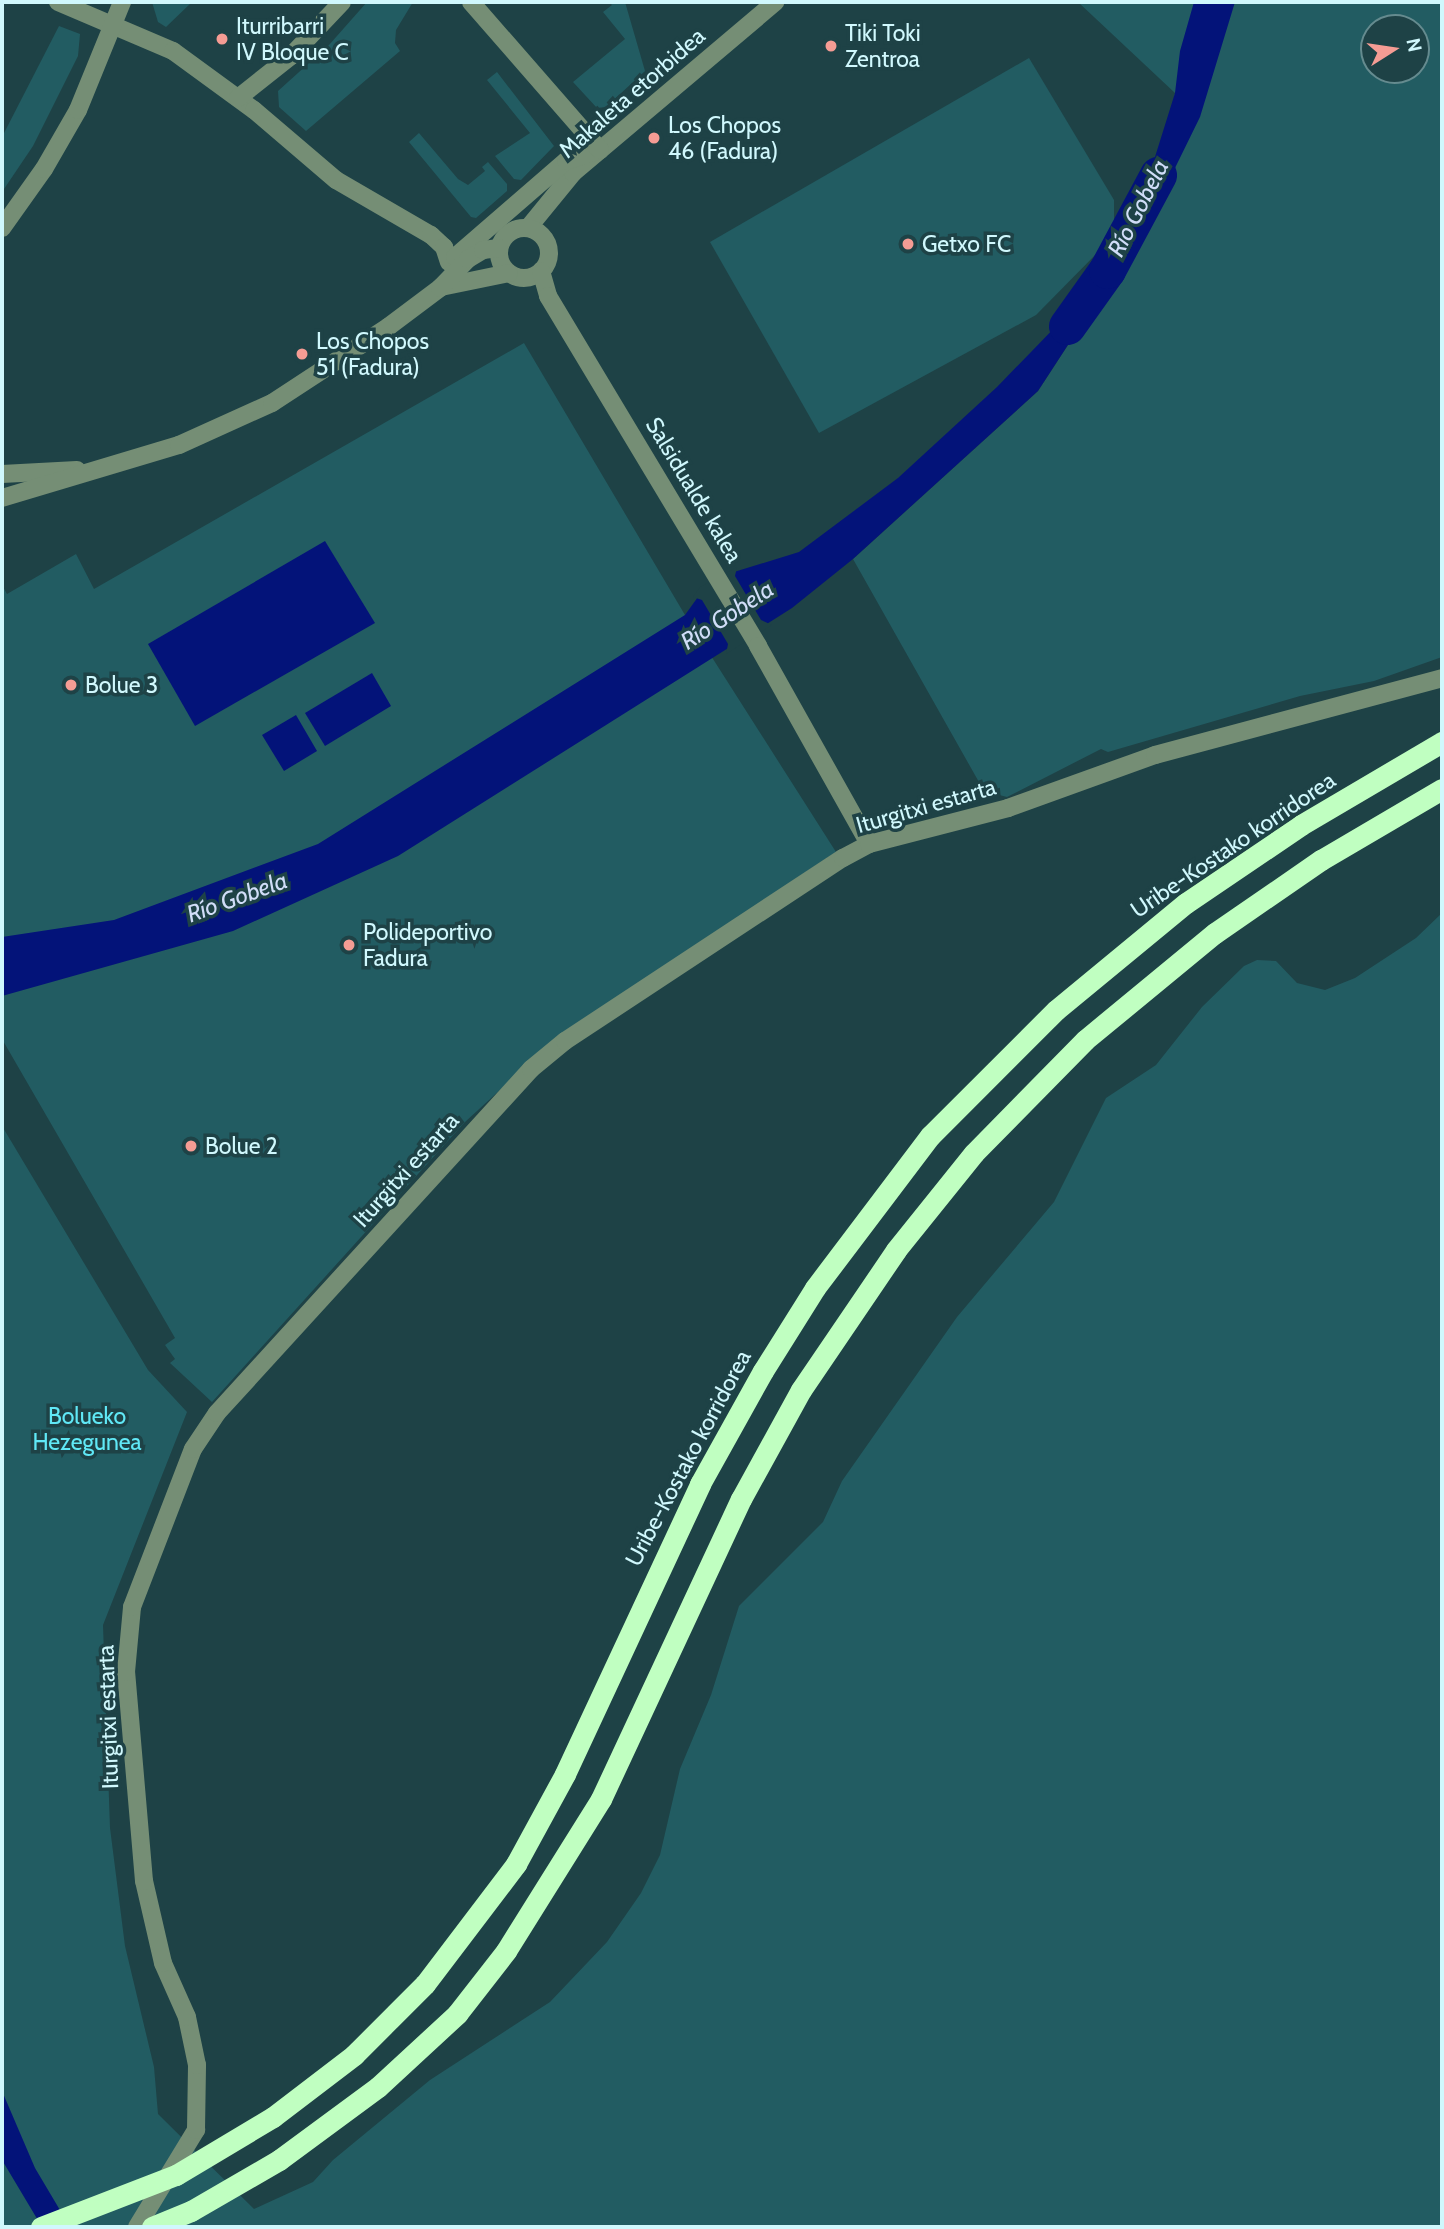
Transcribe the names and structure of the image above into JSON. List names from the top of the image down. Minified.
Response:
{"streets":{"highway":["Uribe-Kostako korridorea"],"street":["Makaleta etorbidea","Salsidualde kalea","Iturgitxi estarta"]},"crossings":[["Makaleta etorbidea","Salsidualde kalea"],["Salsidualde kalea","Iturgitxi estarta"]],"water":["Río Gobela"],"parks":["Bolueko Hezegunea"],"places":["Iturribarri IV Bloque C","Tiki Toki Zentroa","Los Chopos 46 (Fadura)","Getxo FC","Los Chopos 51 (Fadura)","Bolue 3","Polideportivo Fadura","Bolue 2"],"north":"right"}
